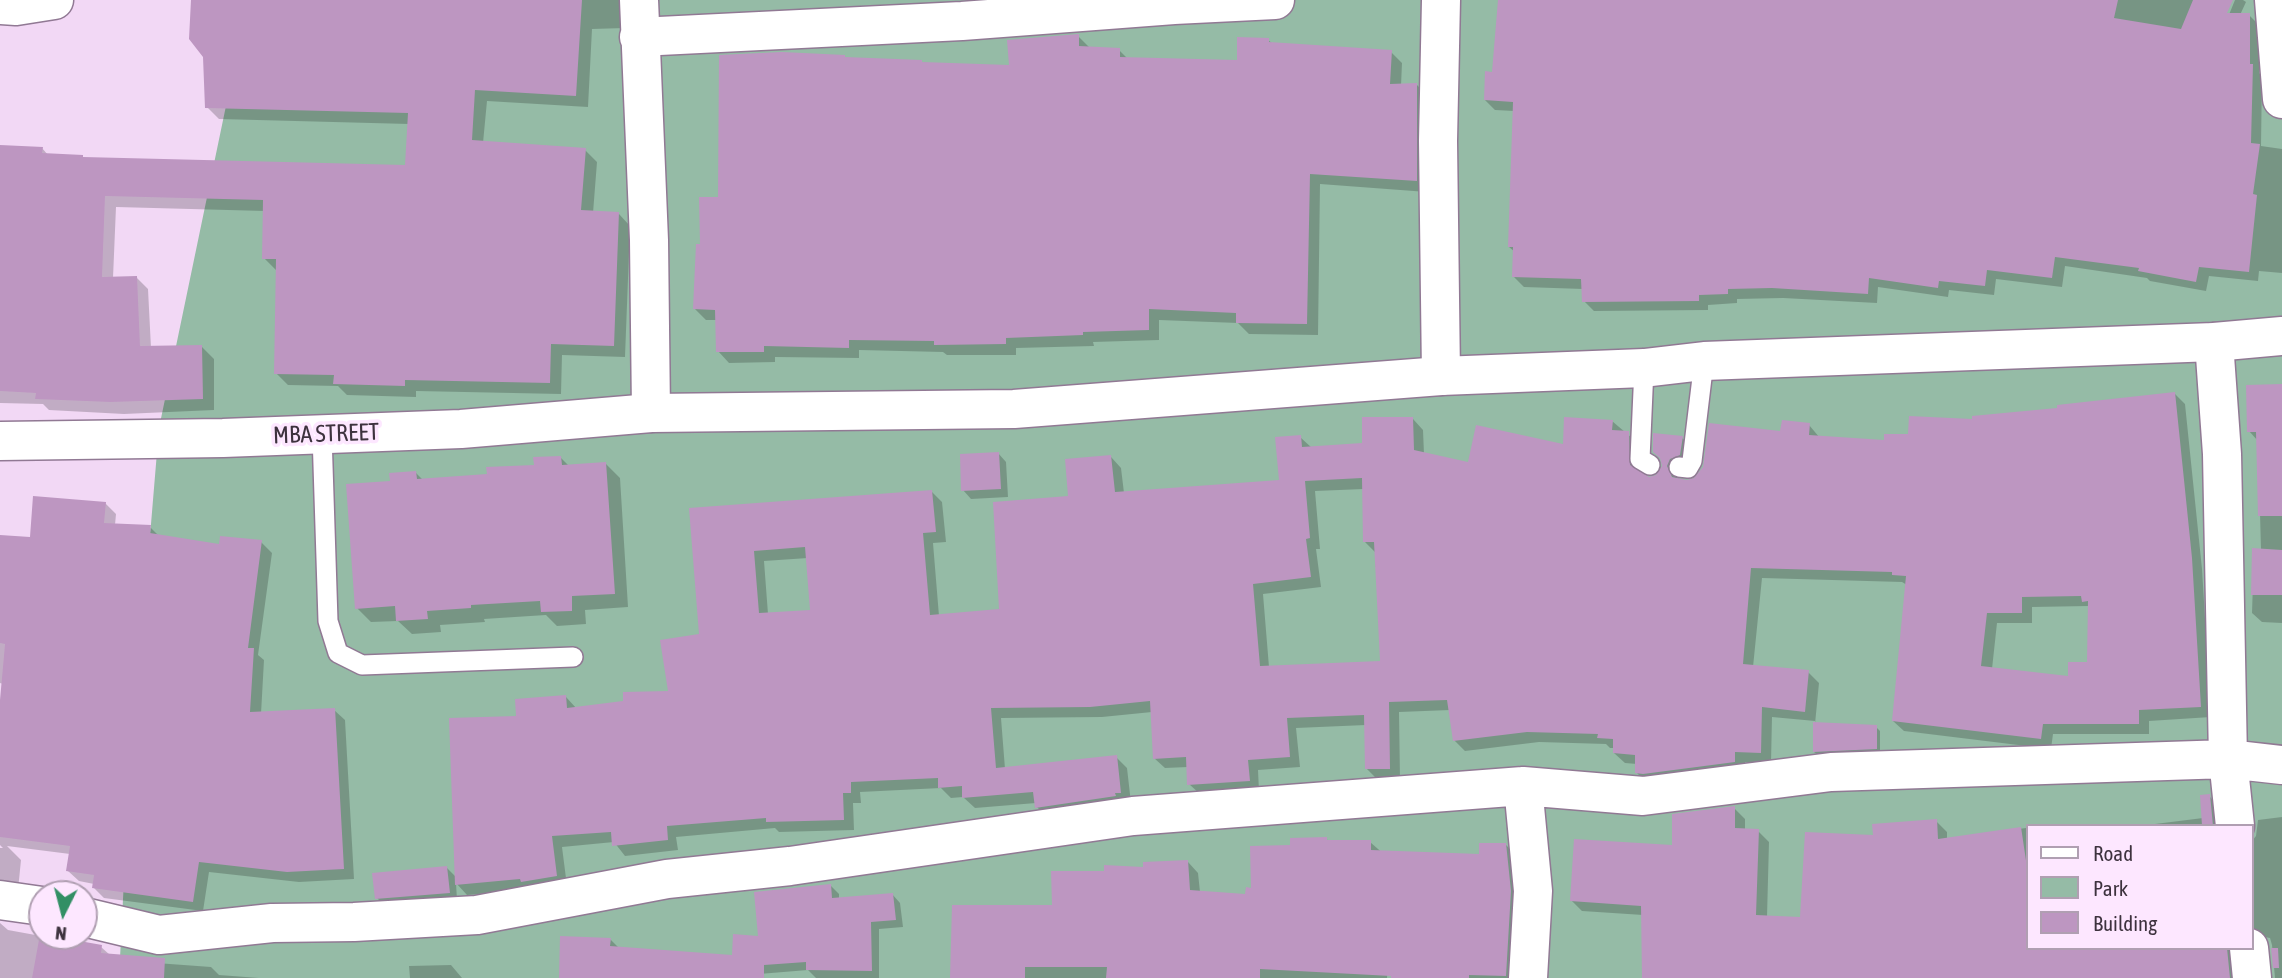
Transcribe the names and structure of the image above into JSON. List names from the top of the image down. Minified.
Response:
{"streets":{"street":["MBA STREET"]},"legend":["Road","Park","Building"],"north":"bottom"}
